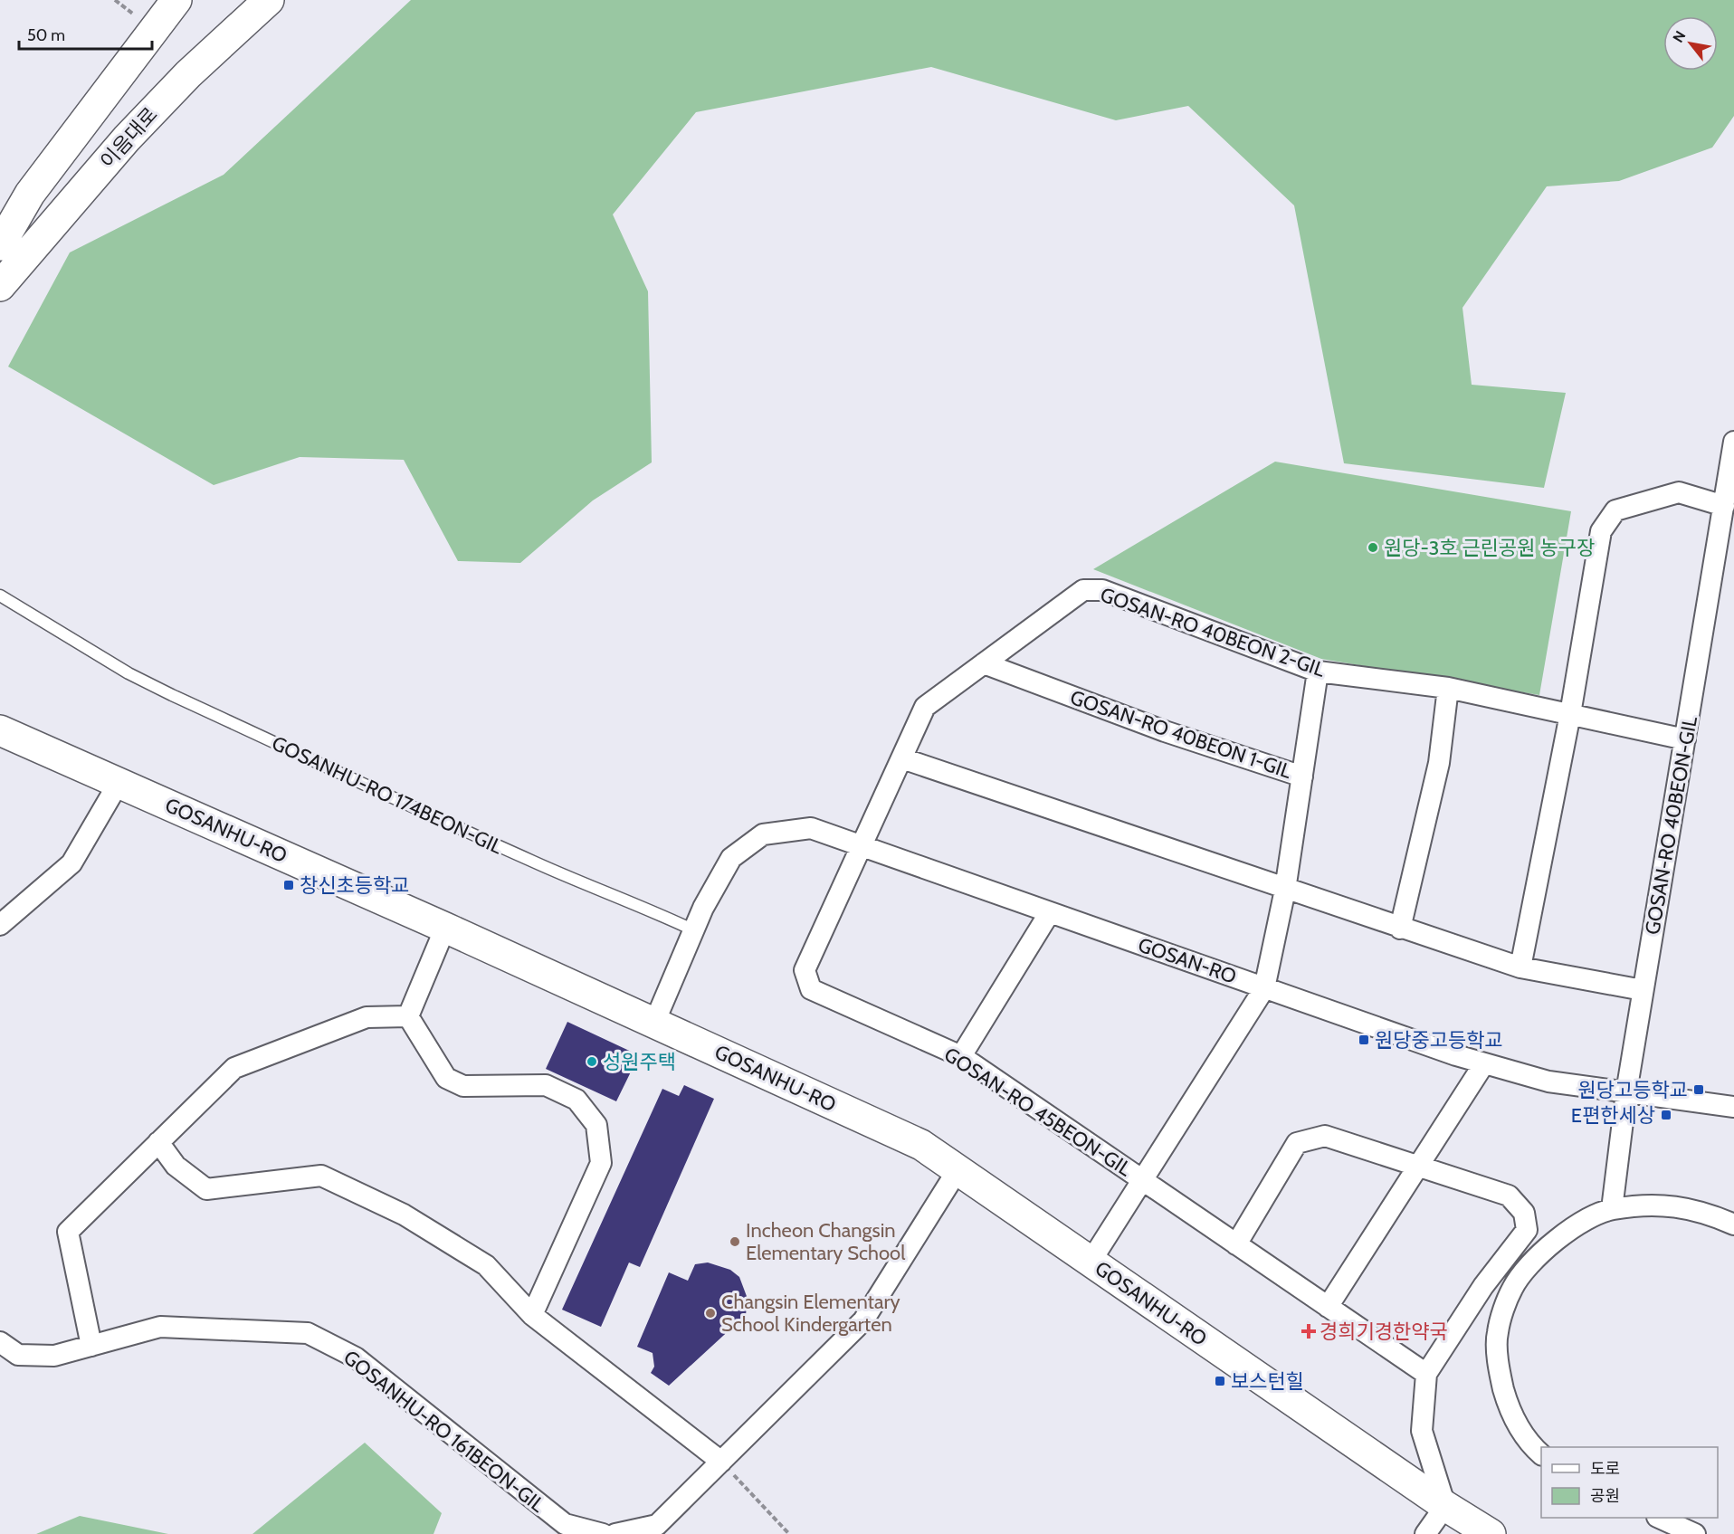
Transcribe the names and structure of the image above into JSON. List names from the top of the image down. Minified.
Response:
{"streets":{"main road":["이음대로","GOSANHU-RO"],"street":["GOSAN-RO 40BEON 2-GIL","GOSAN-RO 40BEON 1-GIL","GOSAN-RO 40BEON-GIL","GOSAN-RO","GOSAN-RO 45BEON-GIL","GOSANHU-RO 161BEON-GIL"],"lane":["GOSANHU-RO 174BEON-GIL"]},"crossings":[["GOSAN-RO 40BEON 2-GIL","GOSAN-RO 40BEON 1-GIL"],["GOSAN-RO 40BEON 2-GIL","GOSAN-RO 40BEON-GIL"],["GOSAN-RO 40BEON 2-GIL","GOSAN-RO"],["GOSAN-RO 40BEON 2-GIL","GOSAN-RO 45BEON-GIL"],["GOSAN-RO 40BEON 1-GIL","GOSAN-RO"],["GOSANHU-RO 174BEON-GIL","GOSAN-RO"],["GOSAN-RO 40BEON-GIL","GOSAN-RO"],["GOSAN-RO","GOSAN-RO 45BEON-GIL"]],"places":{"other":["원당-3호 근린공원 농구장","성원주택","Incheon Changsin Elementary School","Changsin Elementary School Kindergarten"],"transit":["창신초등학교","원당중고등학교","원당고등학교","E편한세상","보스턴힐"],"health":["경희기경한약국"]},"legend":["도로","공원"],"scale_bar":"50 m","north":"top left"}
